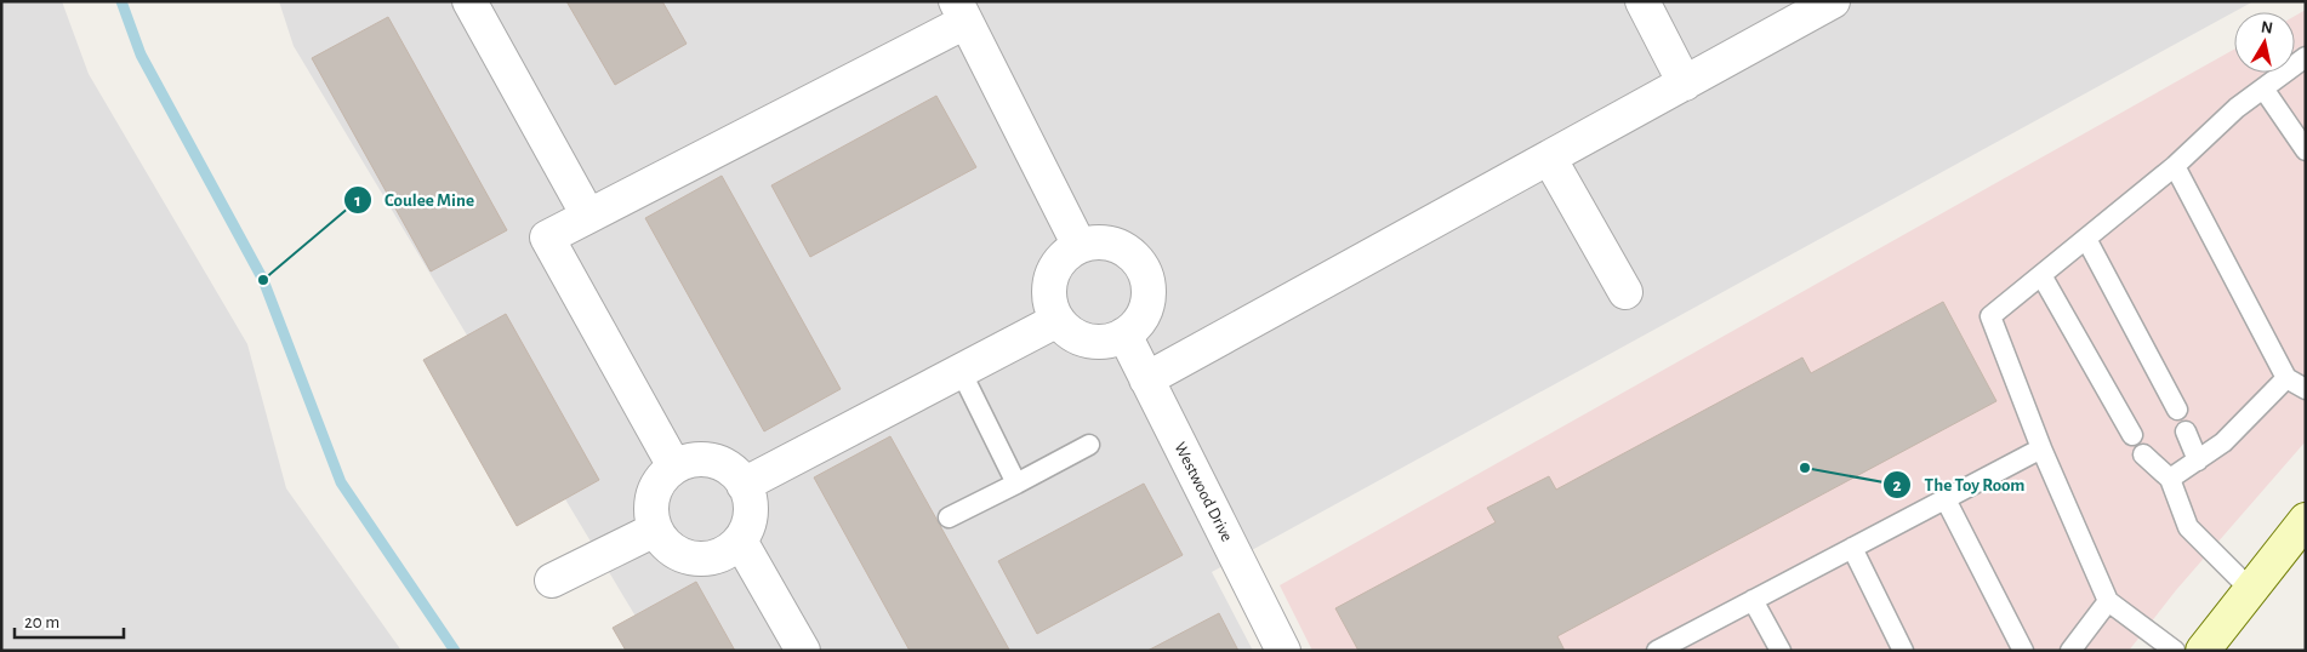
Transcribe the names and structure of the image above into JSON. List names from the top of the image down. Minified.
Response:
{"streets":{"street":["Westwood Drive"]},"places":["Coulee Mine","The Toy Room"],"scale_bar":"20 m","north":"top"}
